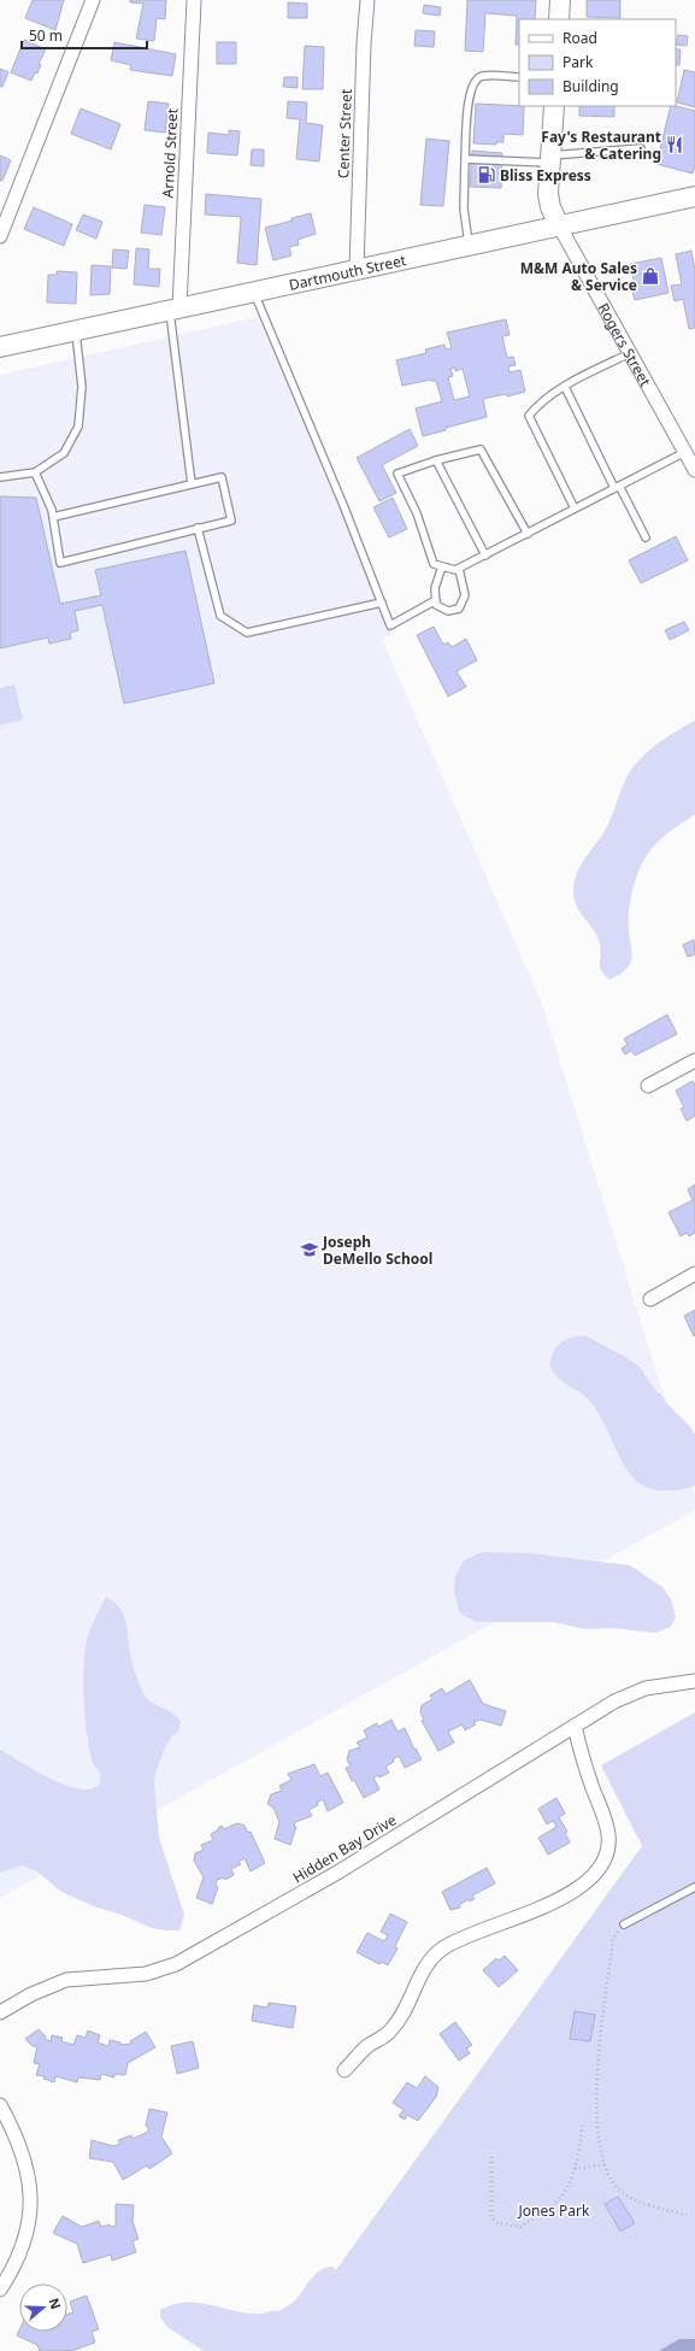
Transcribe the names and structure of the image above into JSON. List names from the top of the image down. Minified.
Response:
{"streets":{"main road":["Dartmouth Street","Rogers Street"],"street":["Center Street","Arnold Street","Hidden Bay Drive"]},"crossings":[["Center Street","Dartmouth Street"],["Arnold Street","Dartmouth Street"],["Dartmouth Street","Rogers Street"]],"parks":["Jones Park"],"places":{"restaurant":["Fay's Restaurant & Catering"],"fuel station":["Bliss Express"],"shop":["M&M Auto Sales & Service"],"school or university":["Joseph DeMello School"]},"legend":["Road","Park","Building"],"scale_bar":"50 m","north":"right"}
